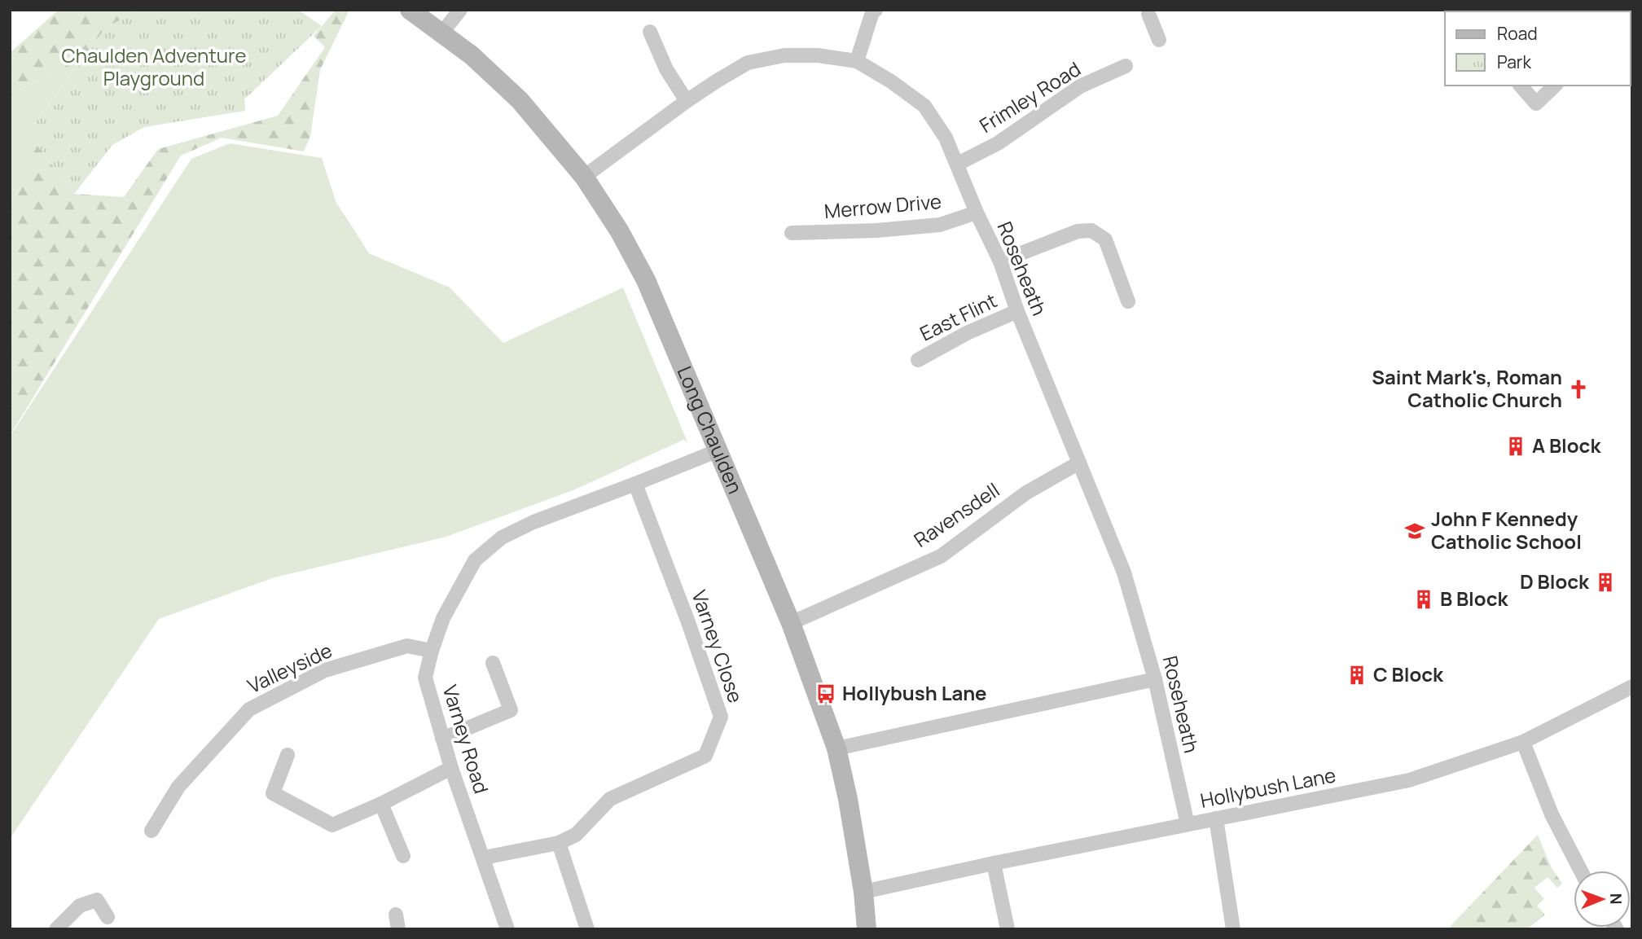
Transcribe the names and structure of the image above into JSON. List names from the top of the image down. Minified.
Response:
{"streets":{"street":["Frimley Road","Merrow Drive","Roseheath","East Flint","Long Chaulden","Ravensdell","Varney Close","Valleyside","Varney Road","Hollybush Lane"]},"crossings":[["Frimley Road","Roseheath"],["Merrow Drive","Roseheath"],["Roseheath","East Flint"],["Roseheath","Long Chaulden"],["Roseheath","Ravensdell"],["Roseheath","Hollybush Lane"],["Long Chaulden","Ravensdell"],["Long Chaulden","Varney Road"],["Long Chaulden","Hollybush Lane"],["Varney Close","Varney Road"],["Valleyside","Varney Road"]],"parks":["Chaulden Adventure Playground"],"places":{"church":["Saint Mark's, Roman Catholic Church"],"building":["A Block","D Block","B Block","C Block"],"school or university":["John F Kennedy Catholic School"],"bus stop":["Hollybush Lane"]},"legend":["Road","Park"],"north":"right"}
